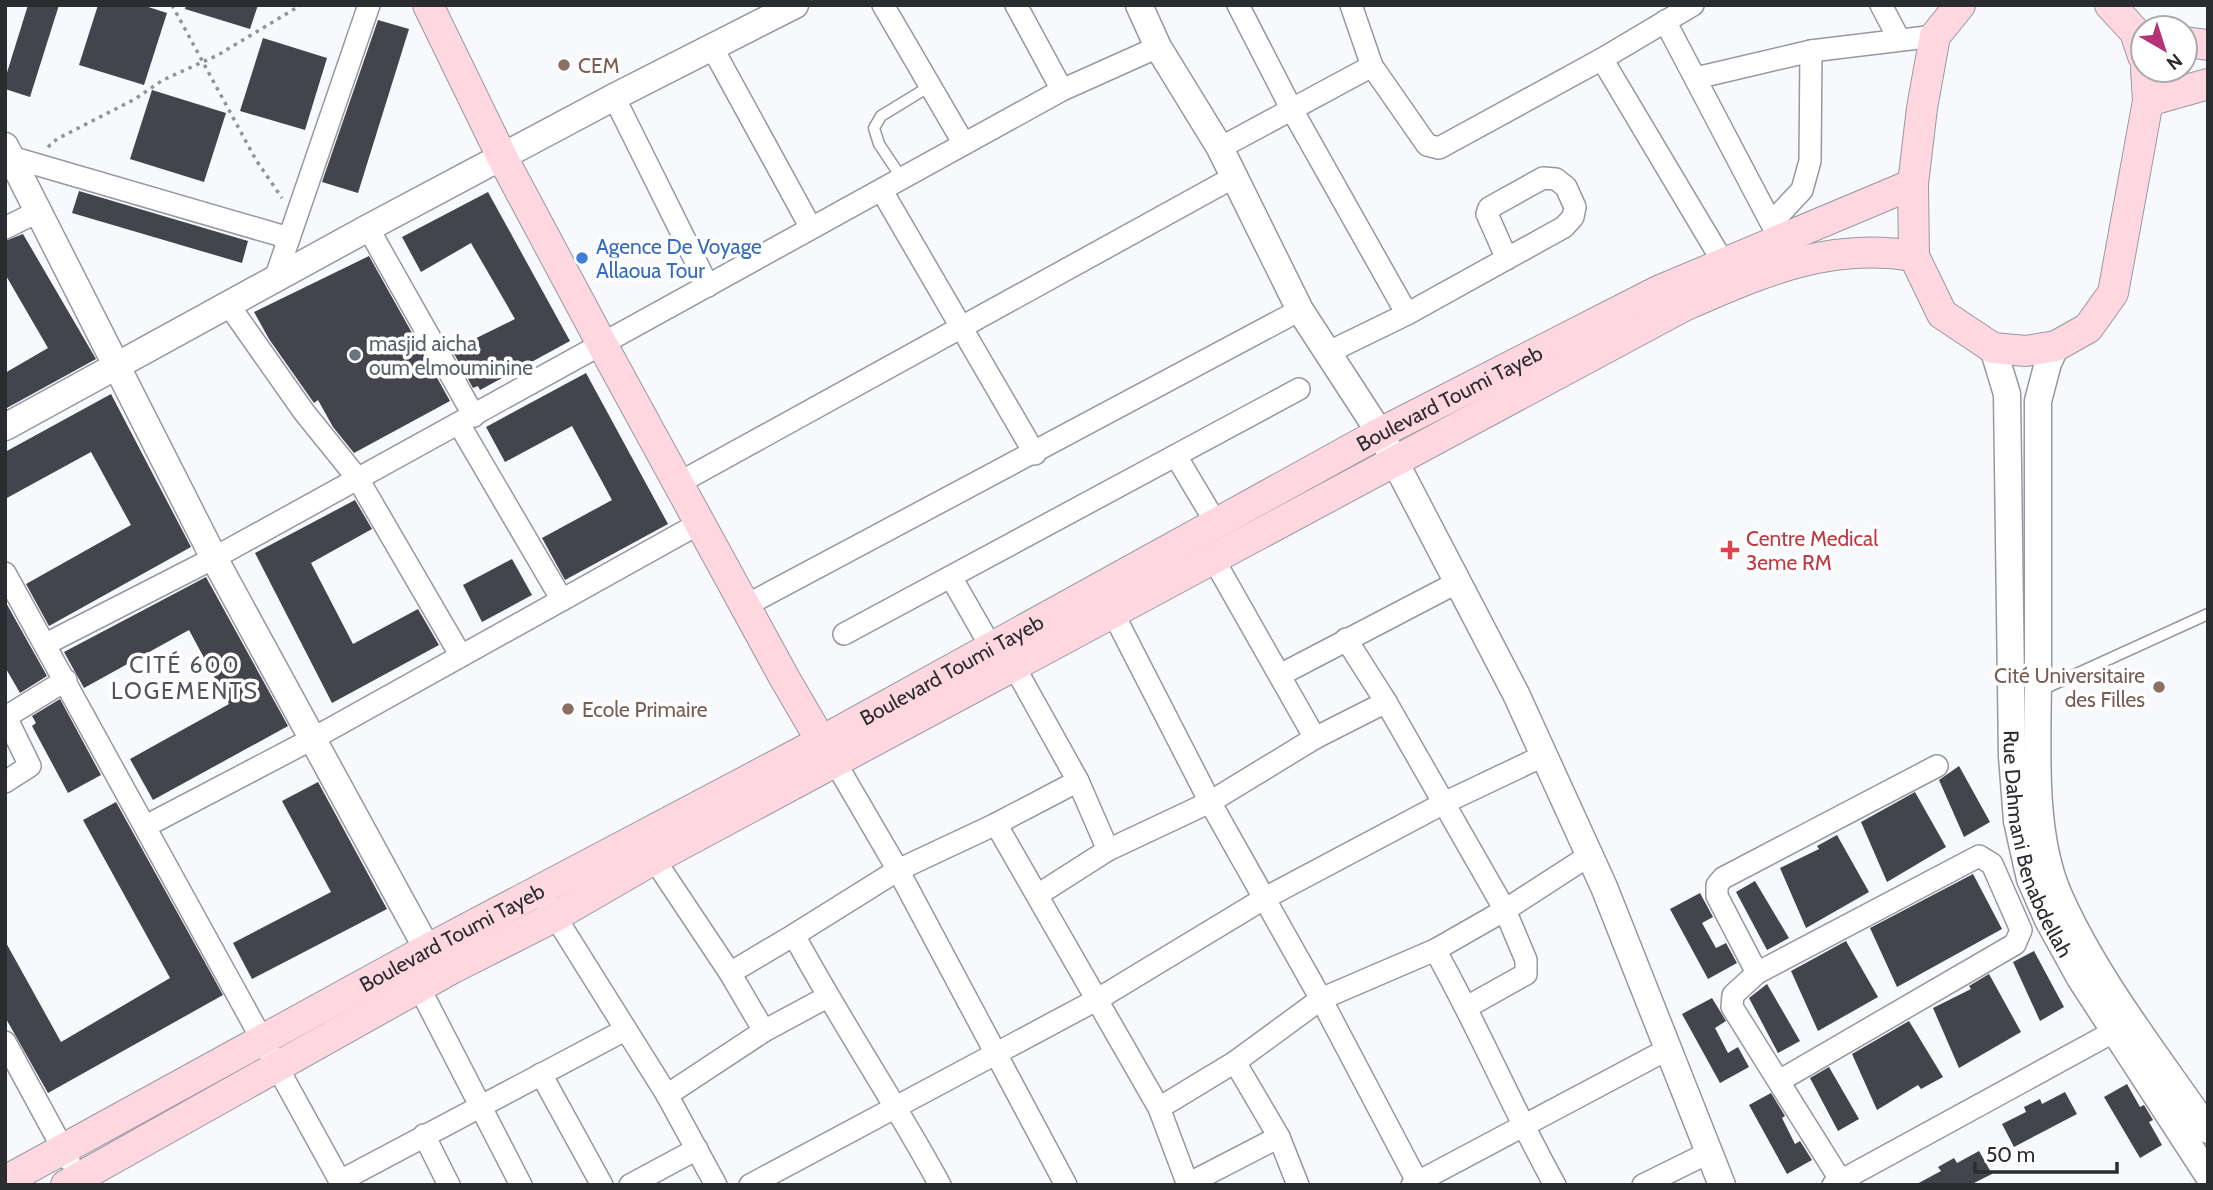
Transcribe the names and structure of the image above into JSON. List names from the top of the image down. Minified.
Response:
{"streets":{"main road":["Boulevard Toumi Tayeb"],"street":["Rue Dahmani Benabdellah"]},"districts":["CITÉ 600 LOGEMENTS"],"places":{"other":["CEM","Agence De Voyage Allaoua Tour","masjid aicha oum elmouminine","Cité Universitaire des Filles","Ecole Primaire"],"health":["Centre Medical 3eme RM"]},"scale_bar":"50 m","north":"bottom right"}
